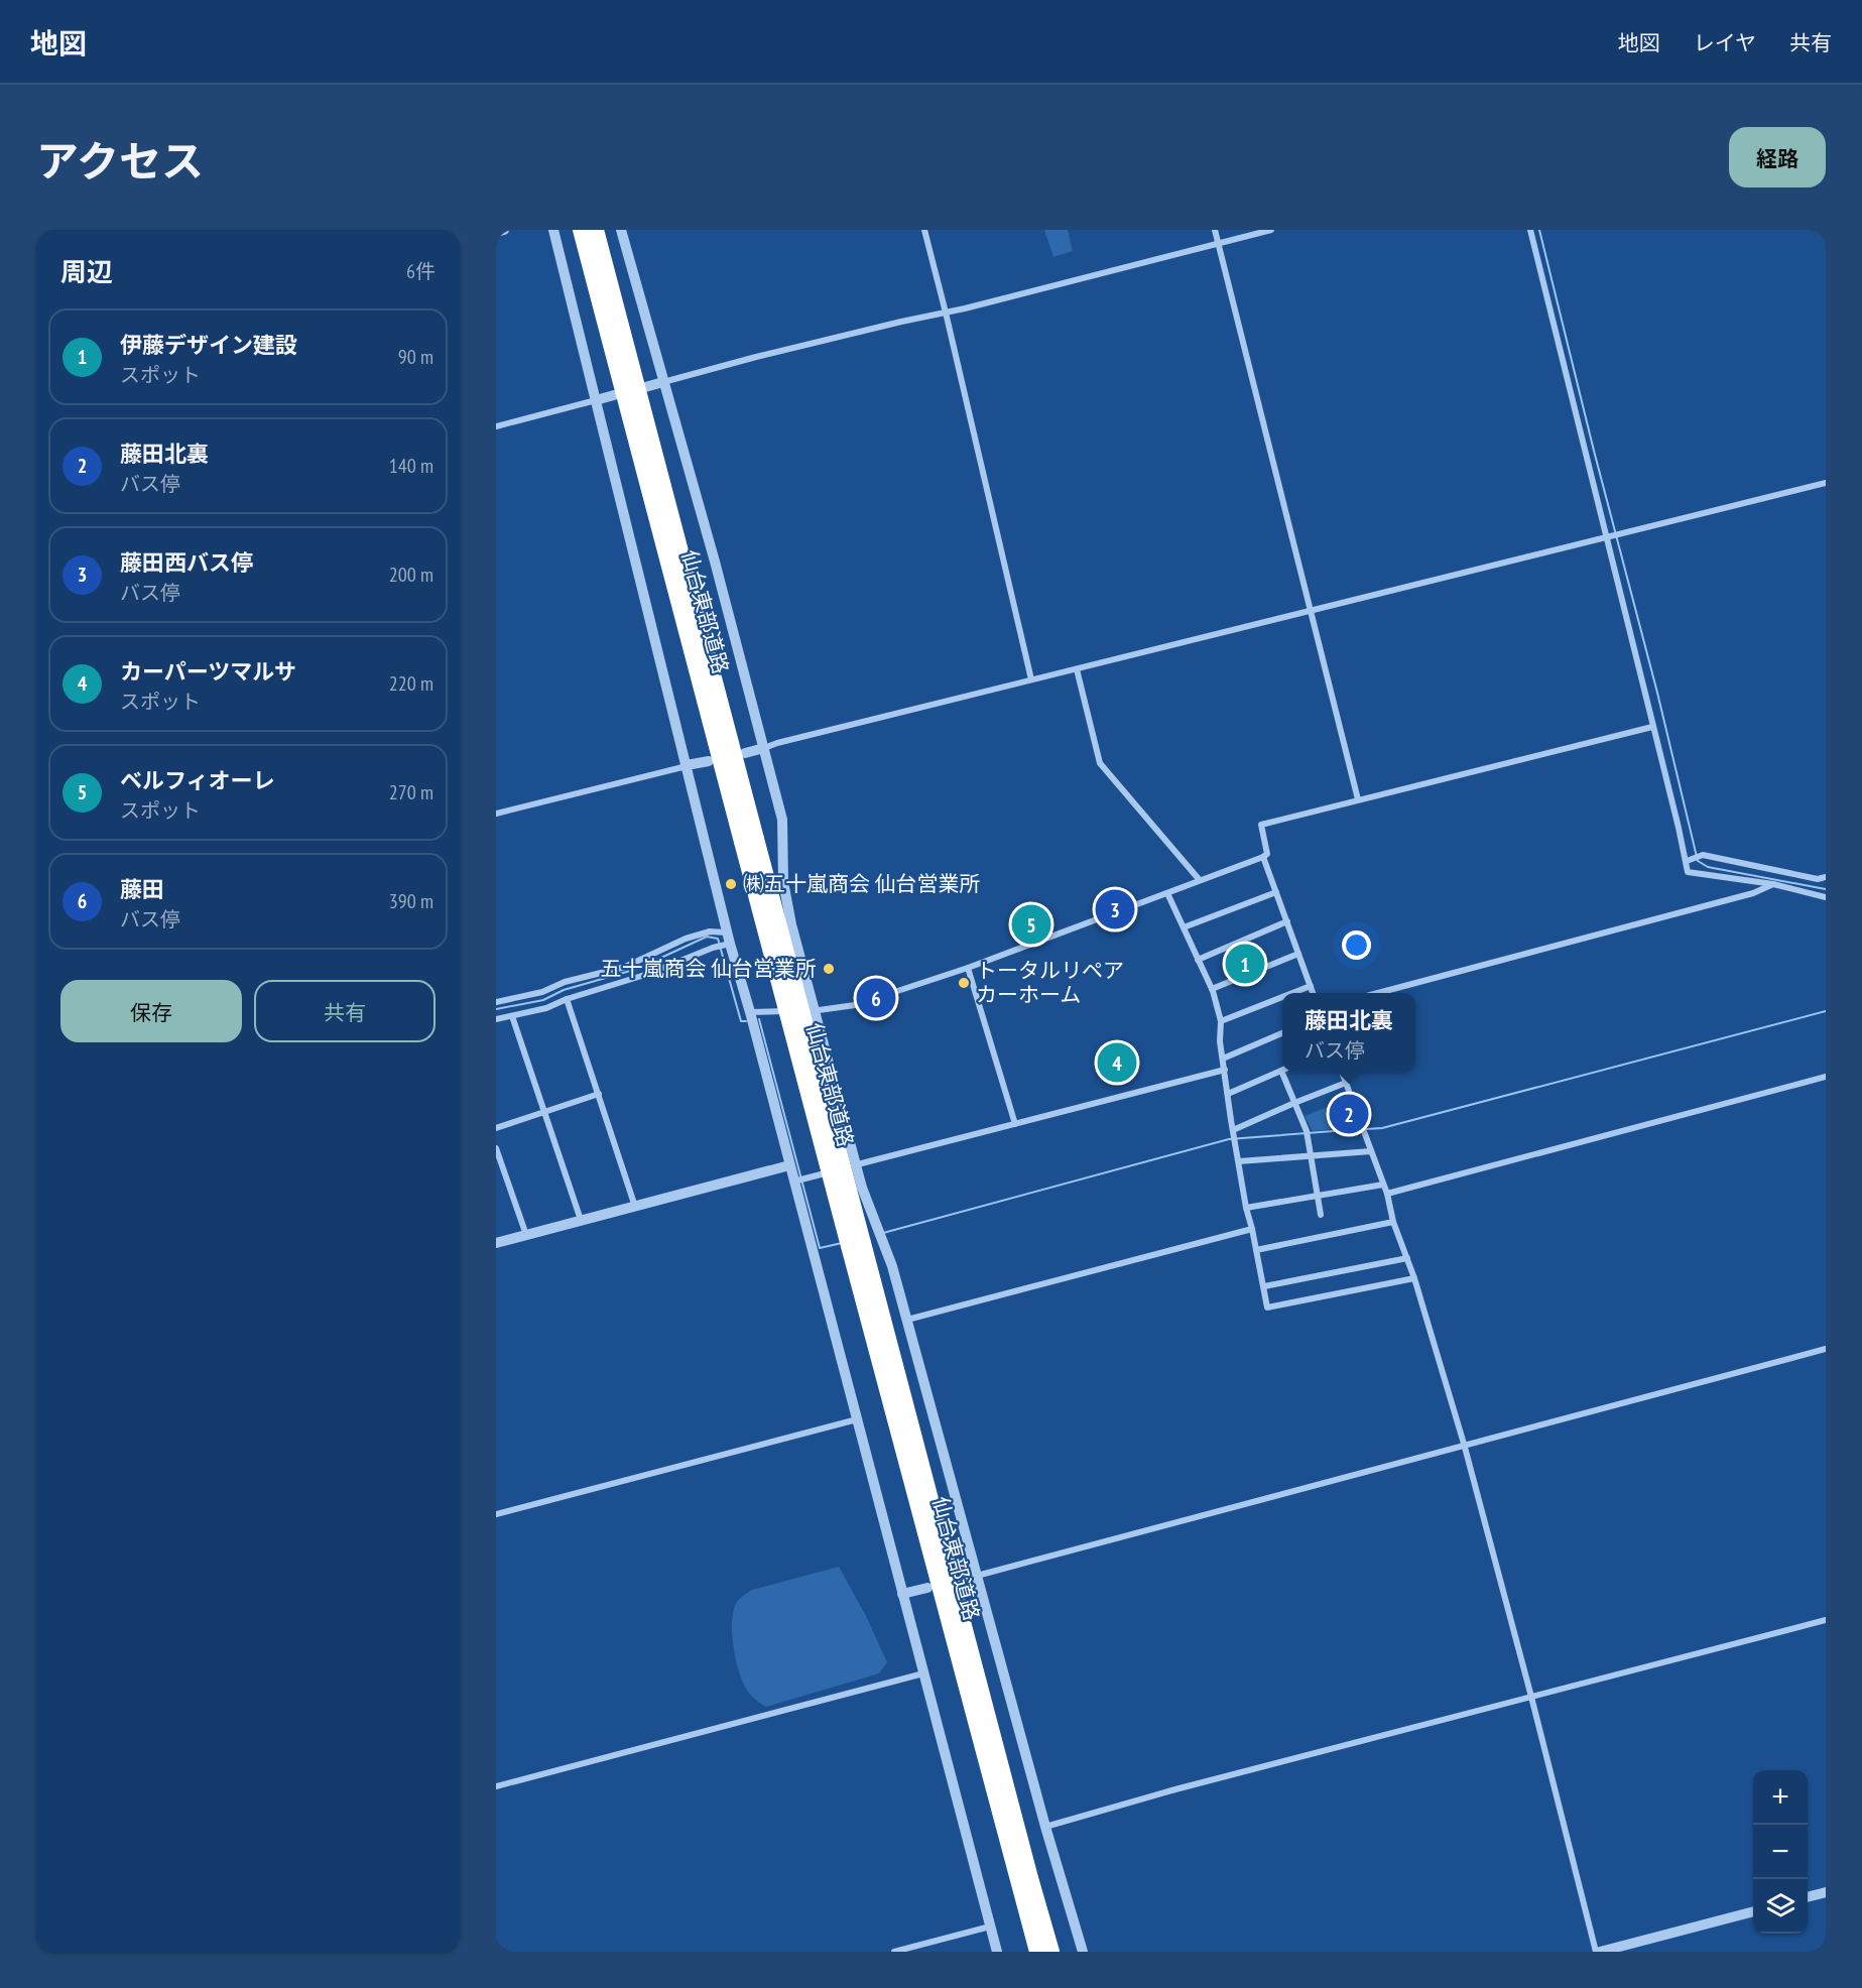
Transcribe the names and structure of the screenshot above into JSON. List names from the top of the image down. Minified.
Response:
{"streets":{"highway":["仙台東部道路"]},"places":["㈱五十嵐商会 仙台営業所","五十嵐商会 仙台営業所","トータルリペア カーホーム"],"page":{"header":"地図","nav":["地図","レイヤ","共有"],"title":"アクセス","buttons":["経路",["保存","共有"]],"heading":["周辺","6件"],"list":[{"mark":"1","name":"伊藤デザイン建設","note":"スポット","value":"90 m"},{"mark":"2","name":"藤田北裏","note":"バス停","value":"140 m"},{"mark":"3","name":"藤田西バス停","note":"バス停","value":"200 m"},{"mark":"4","name":"カーパーツマルサ","note":"スポット","value":"220 m"},{"mark":"5","name":"ベルフィオーレ","note":"スポット","value":"270 m"},{"mark":"6","name":"藤田","note":"バス停","value":"390 m"}],"pins":["3","5","1","6","4","2"],"popup":["藤田北裏","バス停"],"map_buttons":["+","−"]}}
